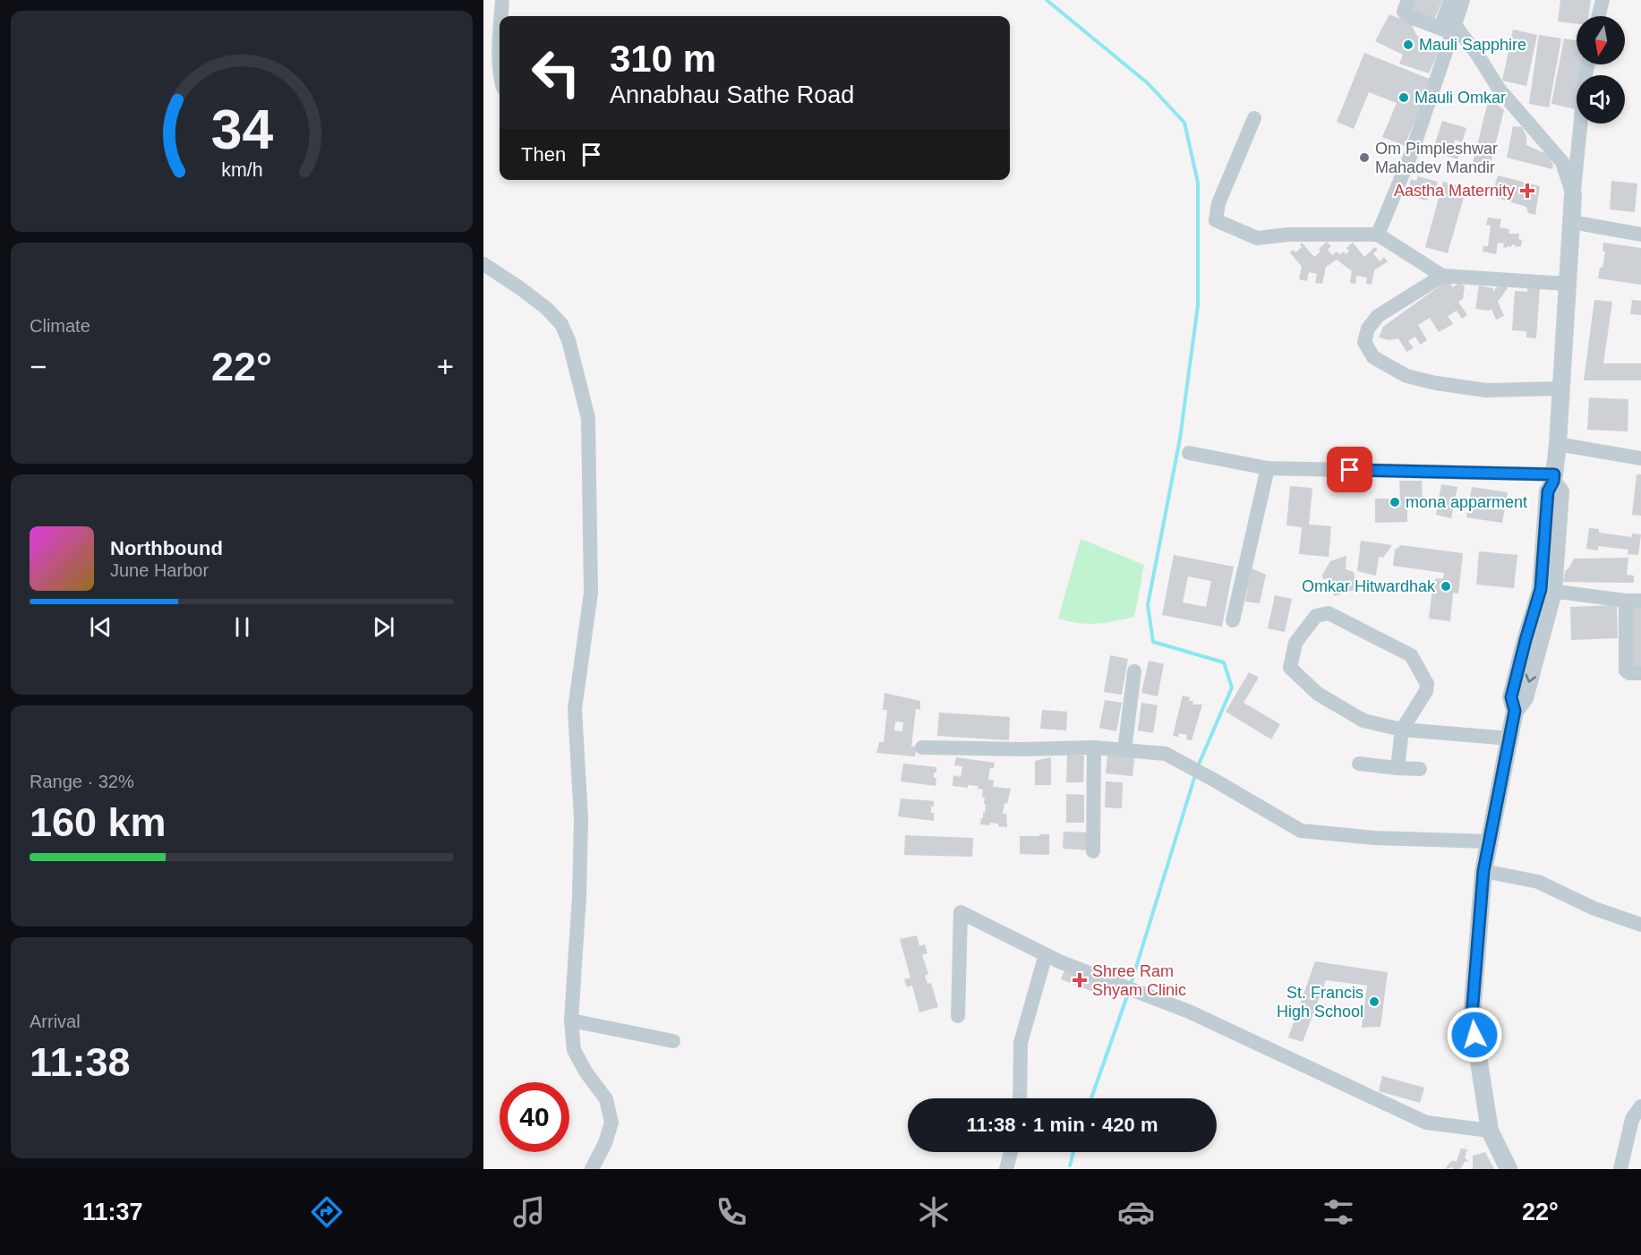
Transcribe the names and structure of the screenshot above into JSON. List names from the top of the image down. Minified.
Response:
{"places":{"other":["Mauli Sapphire","Mauli Omkar","Om Pimpleshwar Mahadev Mandir","mona apparment","Omkar Hitwardhak","St. Francis High School"],"health":["Aastha Maternity","Shree Ram Shyam Clinic"]},"north":"bottom","page":{"turn":["310 m","Annabhau Sathe Road"],"then":"Then","tile":["Climate",["Range · 32%","160 km"],["Arrival","11:38"]],"heat":["−","22°","+"],"song":["Northbound","June Harbor"],"limit":"40","trip":"11:38 · 1 min · 420 m","tabs":["11:37","22°"],"gauge":["34","km/h"]}}
